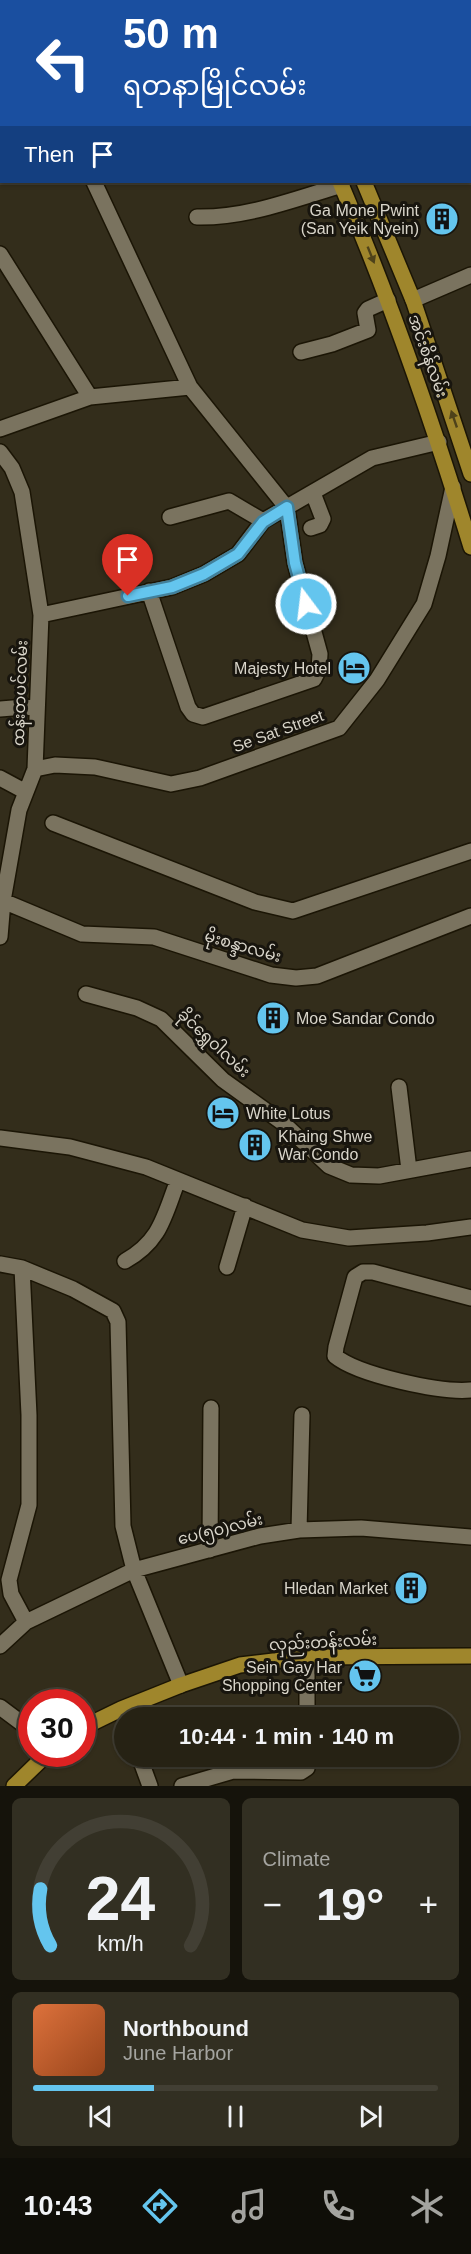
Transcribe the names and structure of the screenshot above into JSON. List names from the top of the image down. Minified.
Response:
{"streets":{"main road":["အင်းစိန်လမ်း","လှည်းတန်းလမ်း"],"street":["ထန်းတပင်လမ်း","Se Sat Street","မိုးစန္ဒာလမ်း","ခိုင်ရွှေဝါလမ်း","ပေ(၅၀)လမ်း"]},"crossings":[["အင်းစိန်လမ်း","Se Sat Street"],["ထန်းတပင်လမ်း","Se Sat Street"],["ထန်းတပင်လမ်း","မိုးစန္ဒာလမ်း"]],"places":{"building":["Ga Mone Pwint (San Yeik Nyein)","Moe Sandar Condo","Khaing Shwe War Condo","Hledan Market"],"hotel":["Majesty Hotel","White Lotus"],"supermarket":["Sein Gay Har Shopping Center"]},"page":{"turn":["50 m","ရတနာမြိုင်လမ်း"],"then":"Then","limit":"30","trip":"10:44 · 1 min · 140 m","tile":"Climate","heat":["−","19°","+"],"song":["Northbound","June Harbor"],"tabs":"10:43","gauge":["24","km/h"]}}
